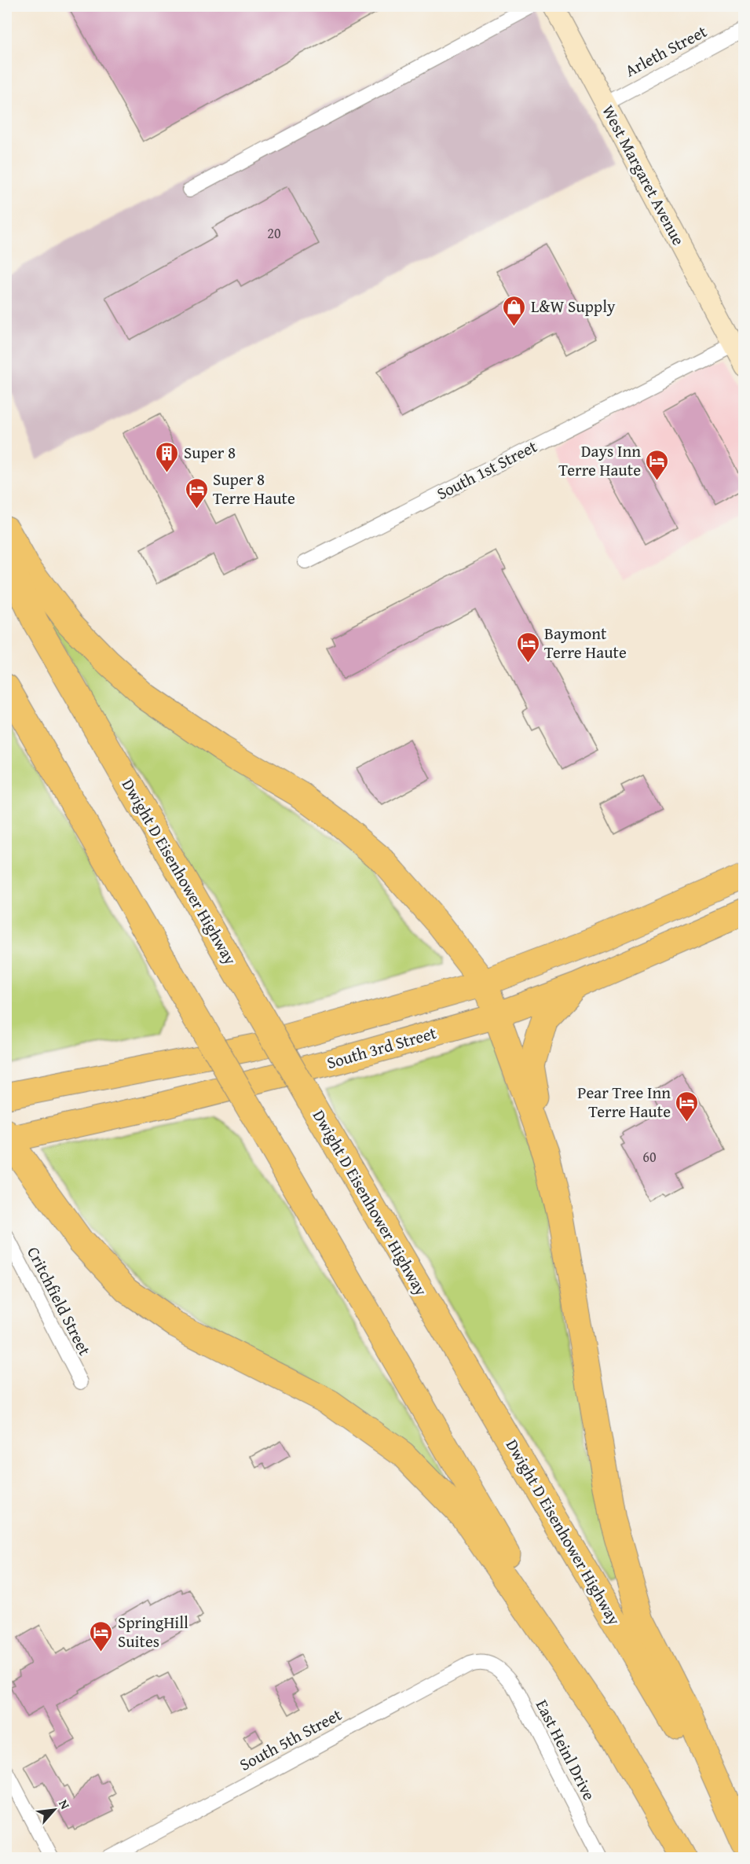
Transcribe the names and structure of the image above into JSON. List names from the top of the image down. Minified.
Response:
{"streets":{"highway":["Dwight D Eisenhower Highway","South 3rd Street"],"street":["Arleth Street","West Margaret Avenue","South 1st Street","Critchfield Street","South 5th Street","East Heinl Drive"]},"crossings":[["Arleth Street","West Margaret Avenue"],["West Margaret Avenue","South 1st Street"],["South 5th Street","East Heinl Drive"]],"places":{"shop":["L&W Supply"],"building":["Super 8"],"hotel":["Days Inn Terre Haute","Super 8 Terre Haute","Baymont Terre Haute","Pear Tree Inn Terre Haute","SpringHill Suites"]},"house_numbers":["20","60"],"north":"top right"}
